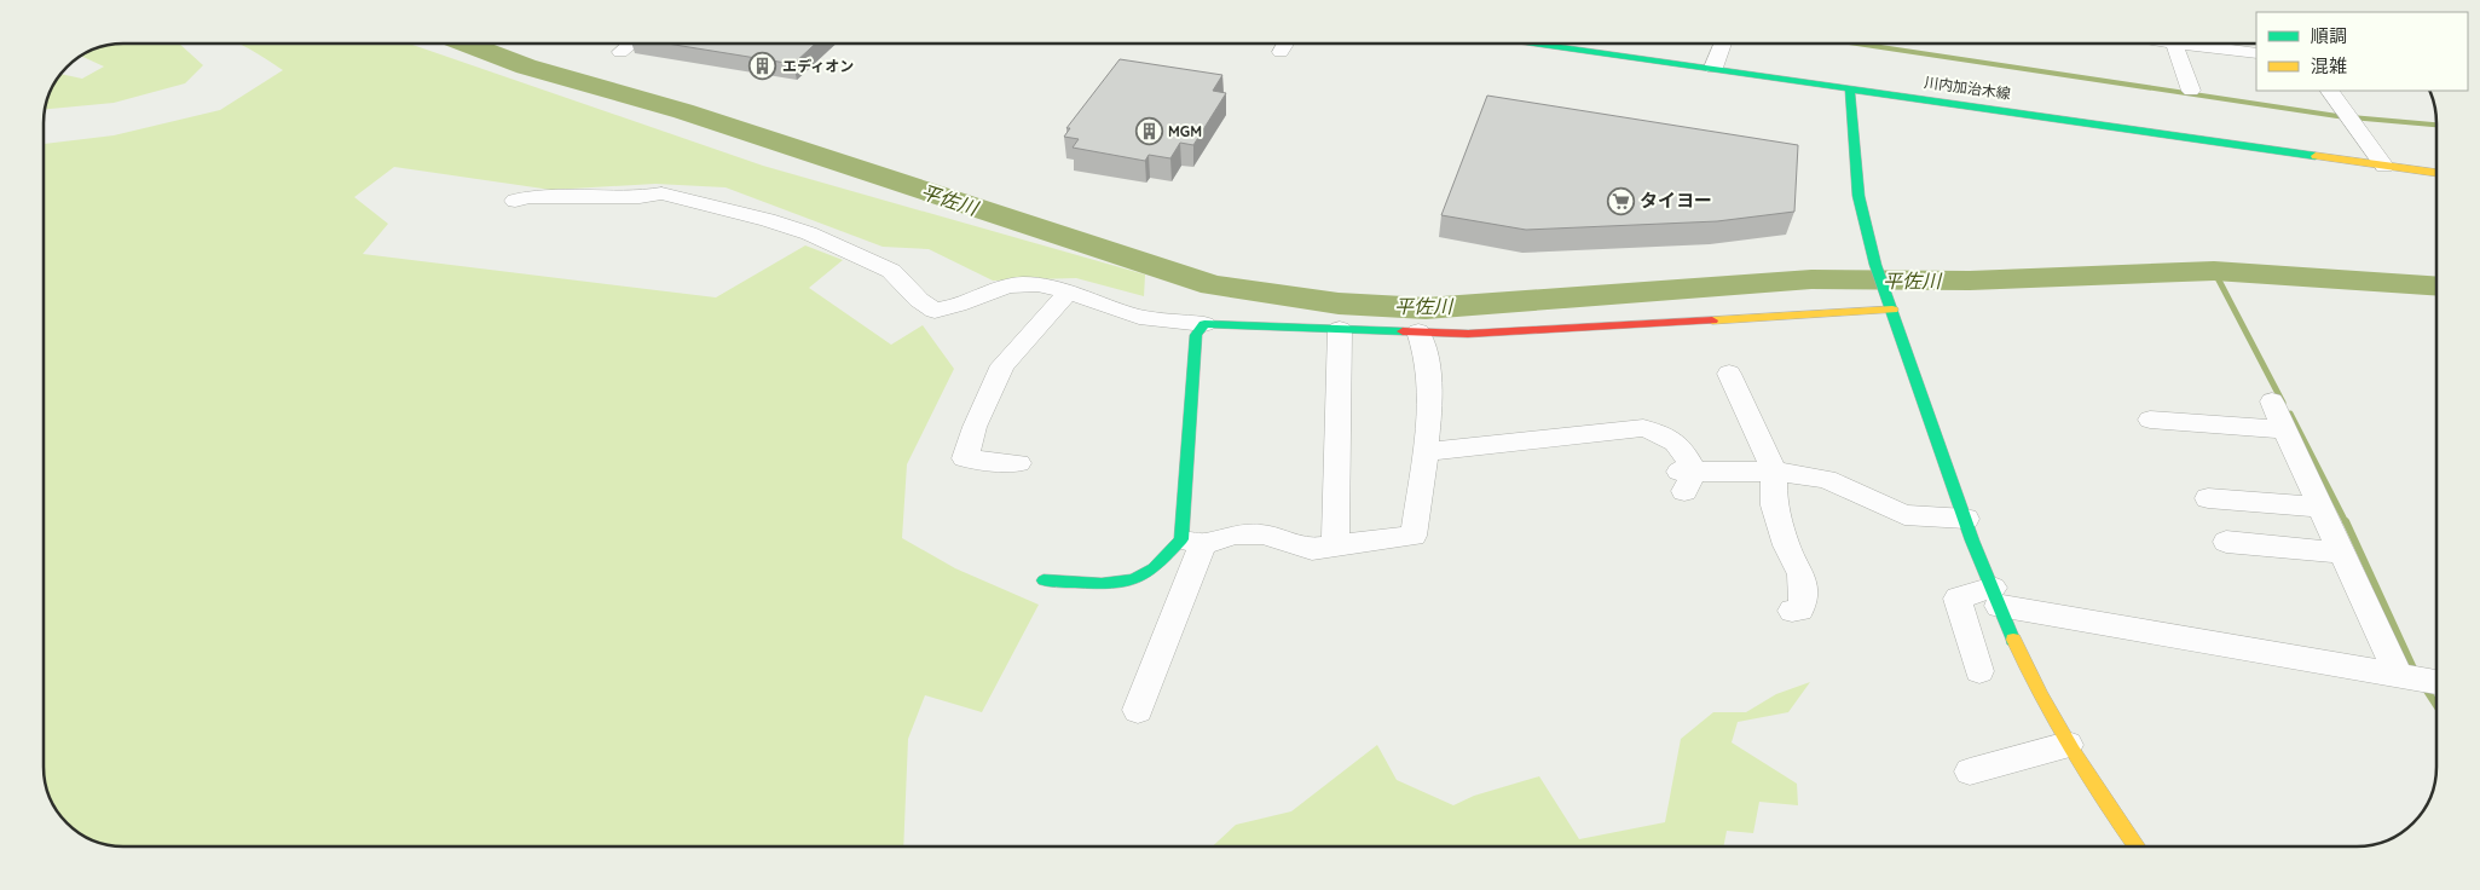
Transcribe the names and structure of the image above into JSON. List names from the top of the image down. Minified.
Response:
{"streets":{"street":["川内加治木線"]},"water":["平佐川"],"places":{"building":["エディオン","MGM"],"supermarket":["タイヨー"]},"legend":["順調","混雑"]}
